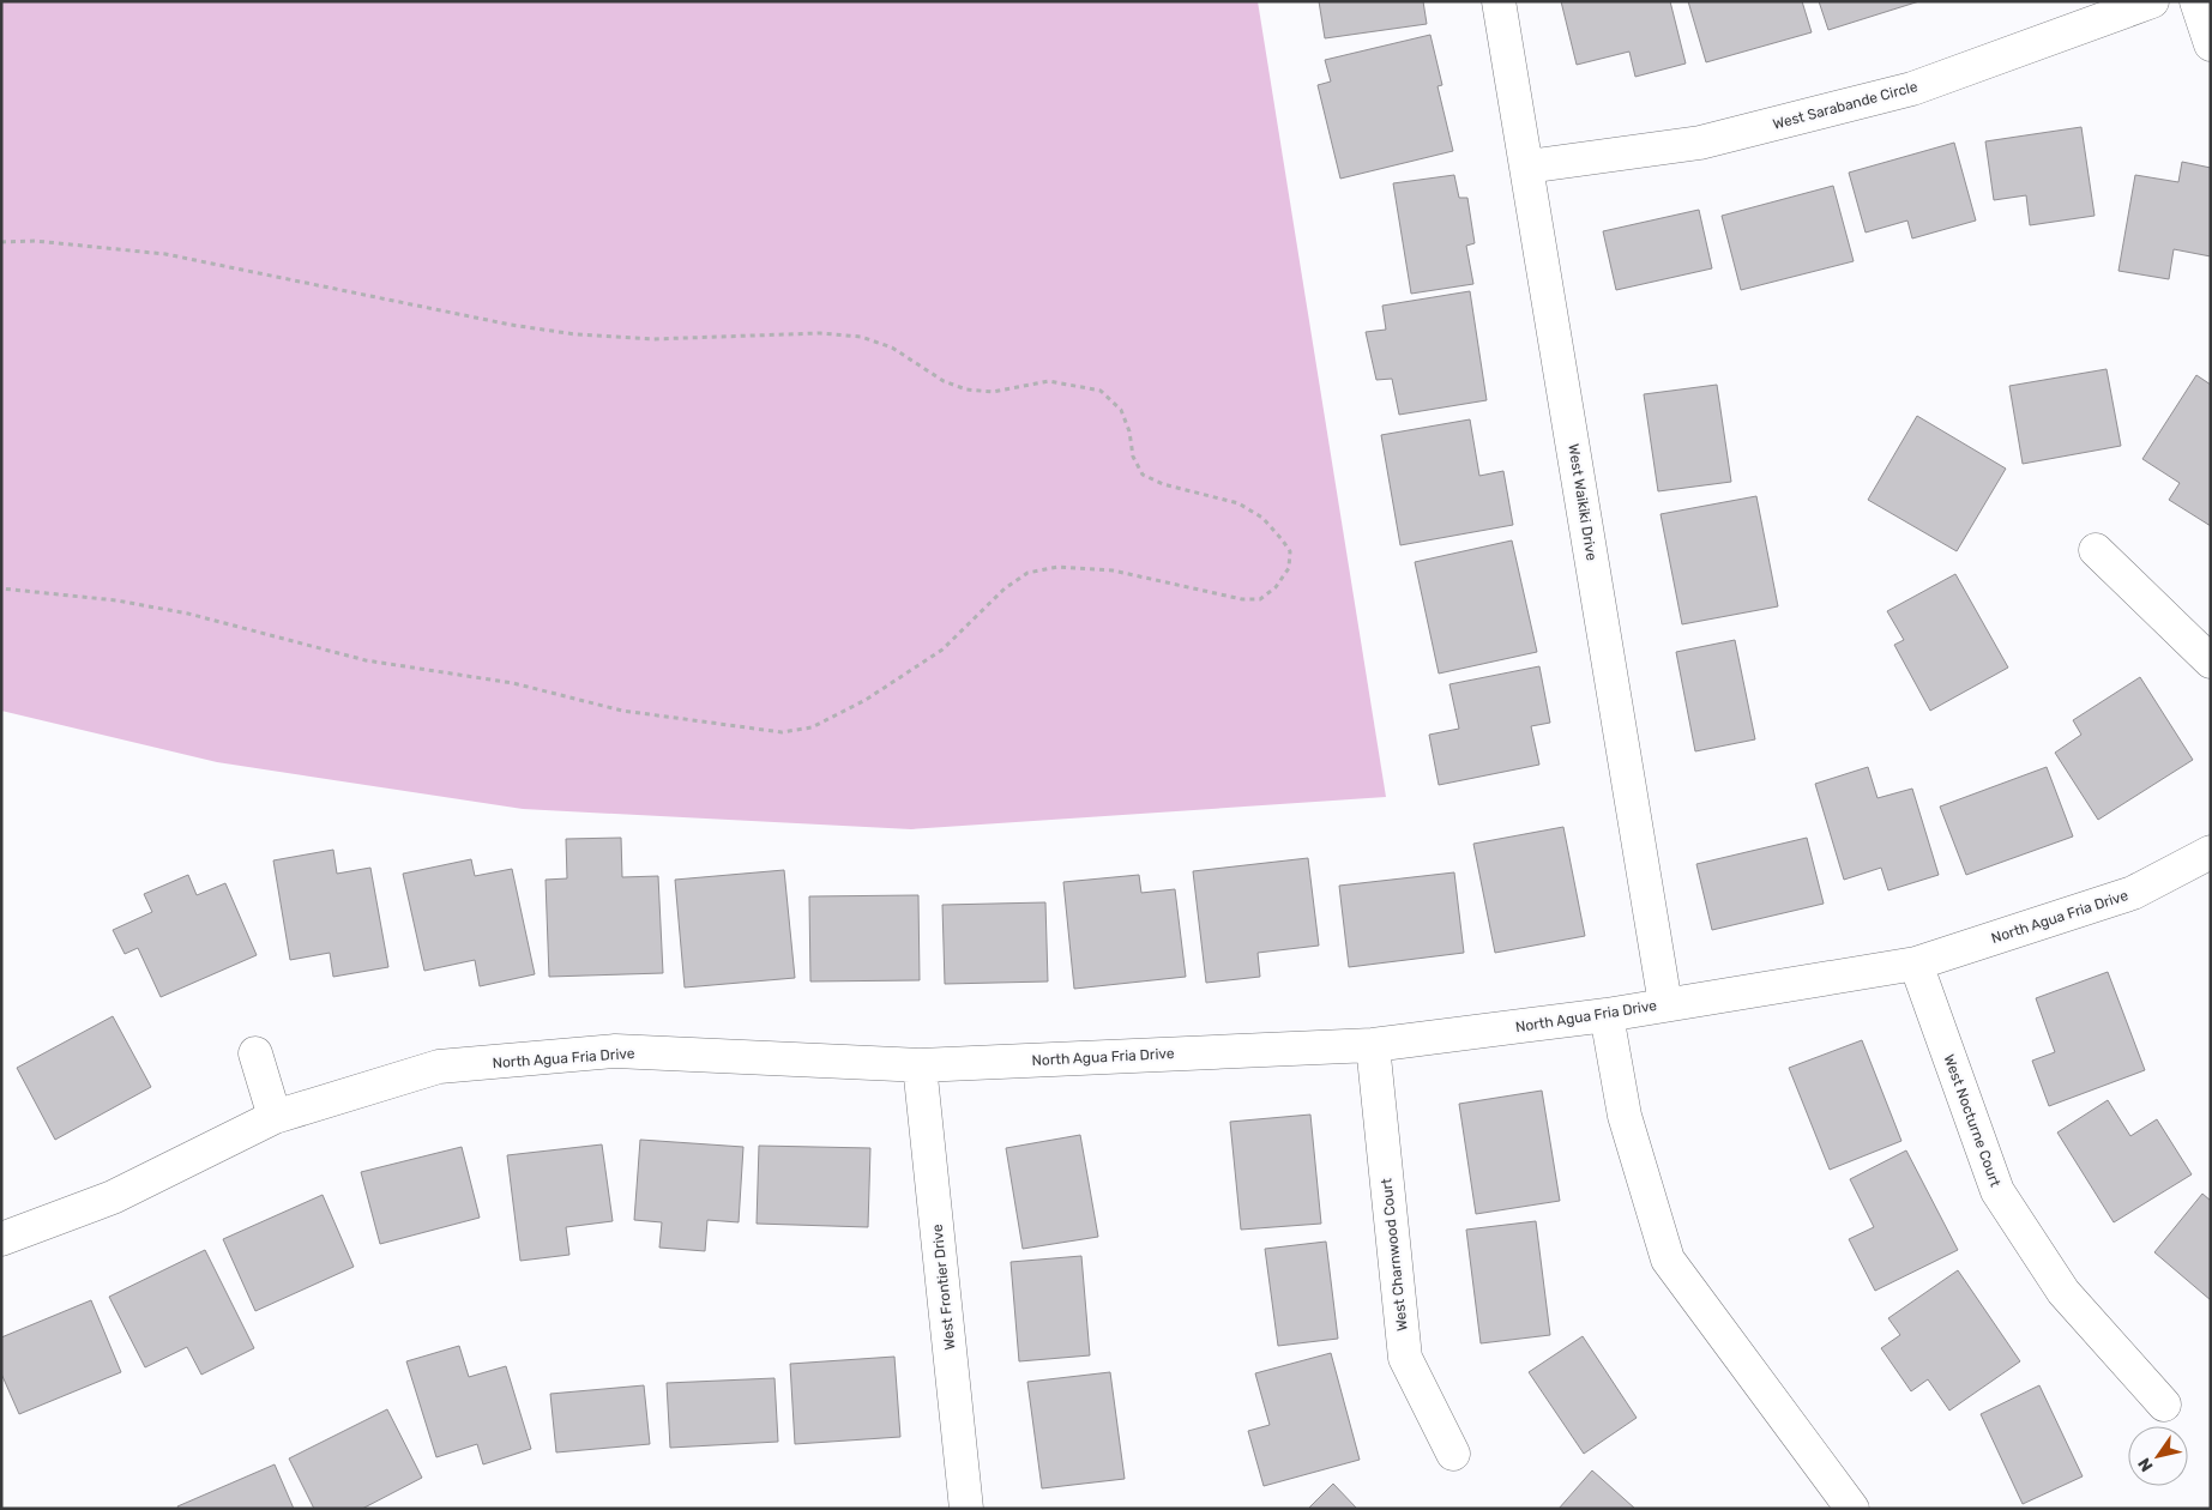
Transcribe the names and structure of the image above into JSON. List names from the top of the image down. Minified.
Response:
{"streets":{"street":["West Sarabande Circle","West Waikiki Drive","North Agua Fria Drive","West Nocturne Court","West Charnwood Court","West Frontier Drive"]},"crossings":[["West Sarabande Circle","West Waikiki Drive"],["West Waikiki Drive","North Agua Fria Drive"],["North Agua Fria Drive","West Nocturne Court"],["North Agua Fria Drive","West Charnwood Court"],["North Agua Fria Drive","West Frontier Drive"]],"north":"bottom left"}
